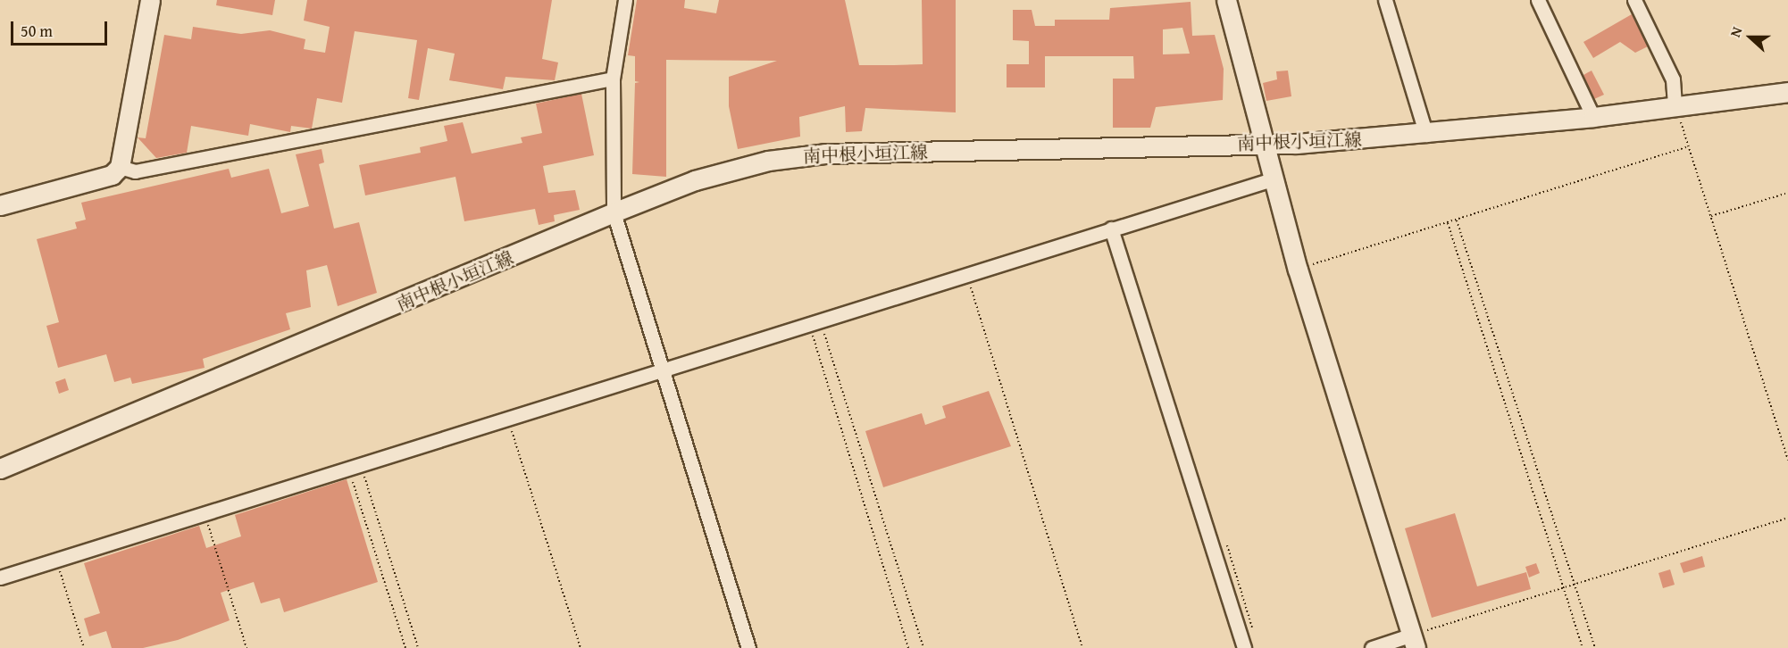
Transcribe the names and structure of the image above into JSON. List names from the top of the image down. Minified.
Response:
{"streets":{"main road":["南中根小垣江線"]},"scale_bar":"50 m","north":"left"}
